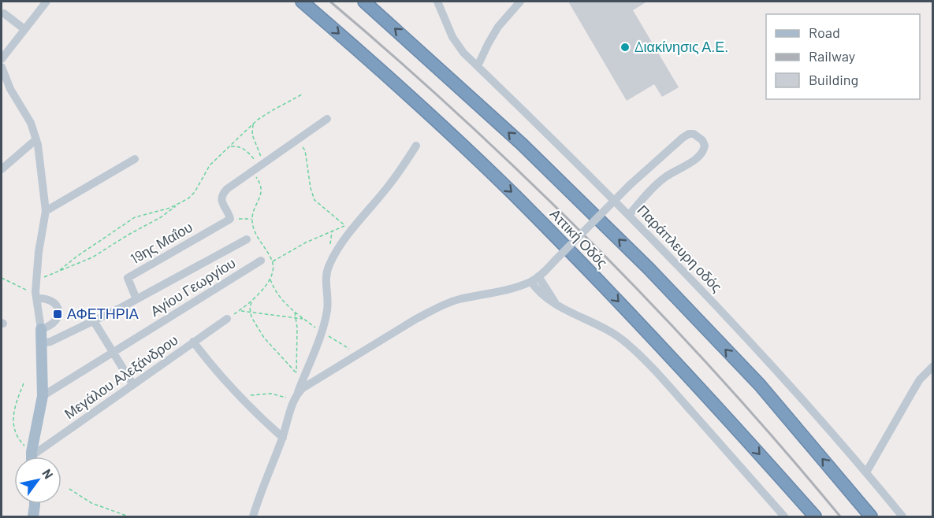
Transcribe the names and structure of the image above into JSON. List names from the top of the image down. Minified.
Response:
{"streets":{"highway":["Αττική Οδός"],"street":["19ης Μαΐου","Παράπλευρη οδός","Αγίου Γεωργίου","Μεγάλου Αλεξάνδρου"]},"places":{"other":["Διακίνησις Α.Ε."],"transit":["ΑΦΕΤΗΡΙΑ"]},"legend":["Road","Railway","Building"],"north":"top right"}
